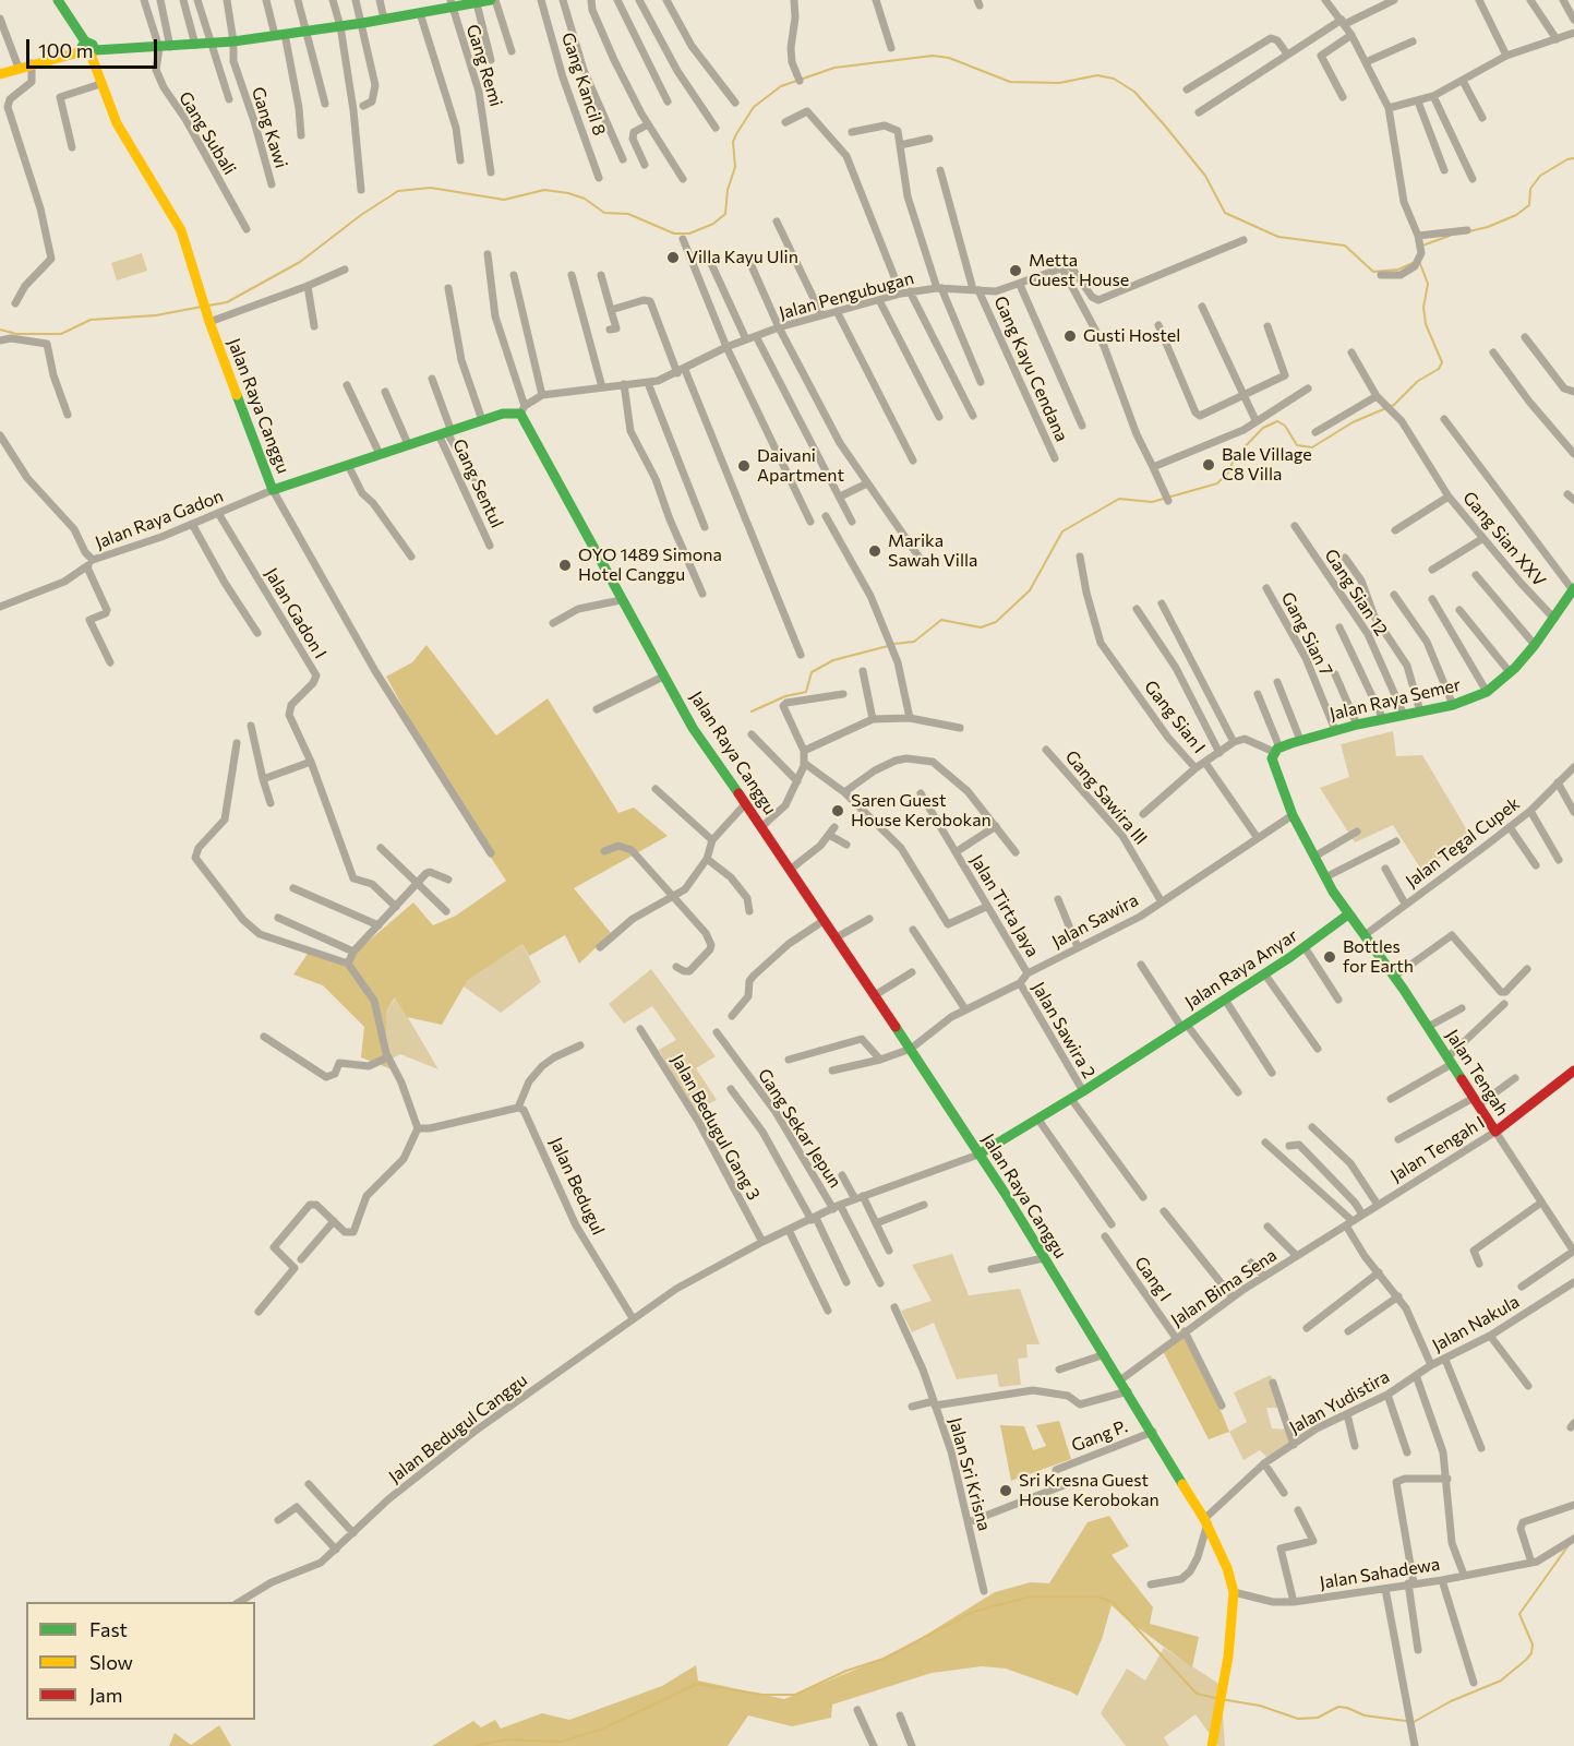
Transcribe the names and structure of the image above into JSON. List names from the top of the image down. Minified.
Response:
{"streets":{"main road":["Jalan Raya Canggu","Jalan Raya Semer","Jalan Raya Anyar","Jalan Tengah","Jalan Tengah I"],"street":["Gang Remi","Gang Kancil 8","Gang Kawi","Gang Subali","Jalan Pengubugan","Gang Kayu Cendana","Gang Sentul","Jalan Raya Gadon","Gang Sian XXV","Gang Sian 12","Jalan Gadon I","Gang Sian 7","Gang Sian I","Gang Sawira III","Jalan Tegal Cupek","Jalan Tirta Jaya","Jalan Sawira","Jalan Sawira 2","Jalan Bedugul Gang 3","Gang Sekar Jepun","Jalan Bedugul","Gang I","Jalan Bima Sena","Jalan Nakula","Jalan Yudistira","Jalan Bedugul Canggu","Gang P.","Jalan Sri Krisna","Jalan Sahadewa"]},"crossings":[["Jalan Pengubugan","Gang Kayu Cendana"],["Jalan Pengubugan","Jalan Raya Canggu"],["Jalan Raya Canggu","Gang Sentul"],["Jalan Raya Canggu","Jalan Raya Gadon"],["Jalan Raya Canggu","Jalan Sawira"],["Jalan Raya Canggu","Jalan Raya Anyar"],["Jalan Raya Canggu","Jalan Bima Sena"],["Jalan Raya Canggu","Jalan Yudistira"],["Jalan Raya Canggu","Gang P."],["Jalan Raya Canggu","Jalan Sri Krisna"],["Jalan Raya Canggu","Jalan Sahadewa"],["Jalan Raya Gadon","Jalan Gadon I"],["Gang Sian XXV","Jalan Raya Semer"],["Gang Sian 12","Jalan Raya Semer"],["Gang Sian 7","Jalan Raya Semer"],["Gang Sawira III","Jalan Sawira"],["Jalan Tegal Cupek","Jalan Tengah"],["Jalan Tirta Jaya","Jalan Sawira"],["Jalan Sawira","Jalan Sawira 2"],["Jalan Raya Anyar","Jalan Sawira 2"],["Jalan Raya Anyar","Jalan Tengah"],["Jalan Tengah","Jalan Tengah I"],["Jalan Tengah I","Jalan Bima Sena"],["Jalan Tengah I","Jalan Nakula"],["Jalan Bedugul","Jalan Bedugul Canggu"],["Gang I","Jalan Bima Sena"],["Jalan Bima Sena","Jalan Nakula"],["Jalan Nakula","Jalan Yudistira"]],"places":["Villa Kayu Ulin","Metta Guest House","Gusti Hostel","Bale Village C8 Villa","Daivani Apartment","Marika Sawah Villa","OYO 1489 Simona Hotel Canggu","Saren Guest House Kerobokan","Bottles for Earth","Sri Kresna Guest House Kerobokan"],"legend":["Fast","Slow","Jam"],"scale_bar":"100 m"}
